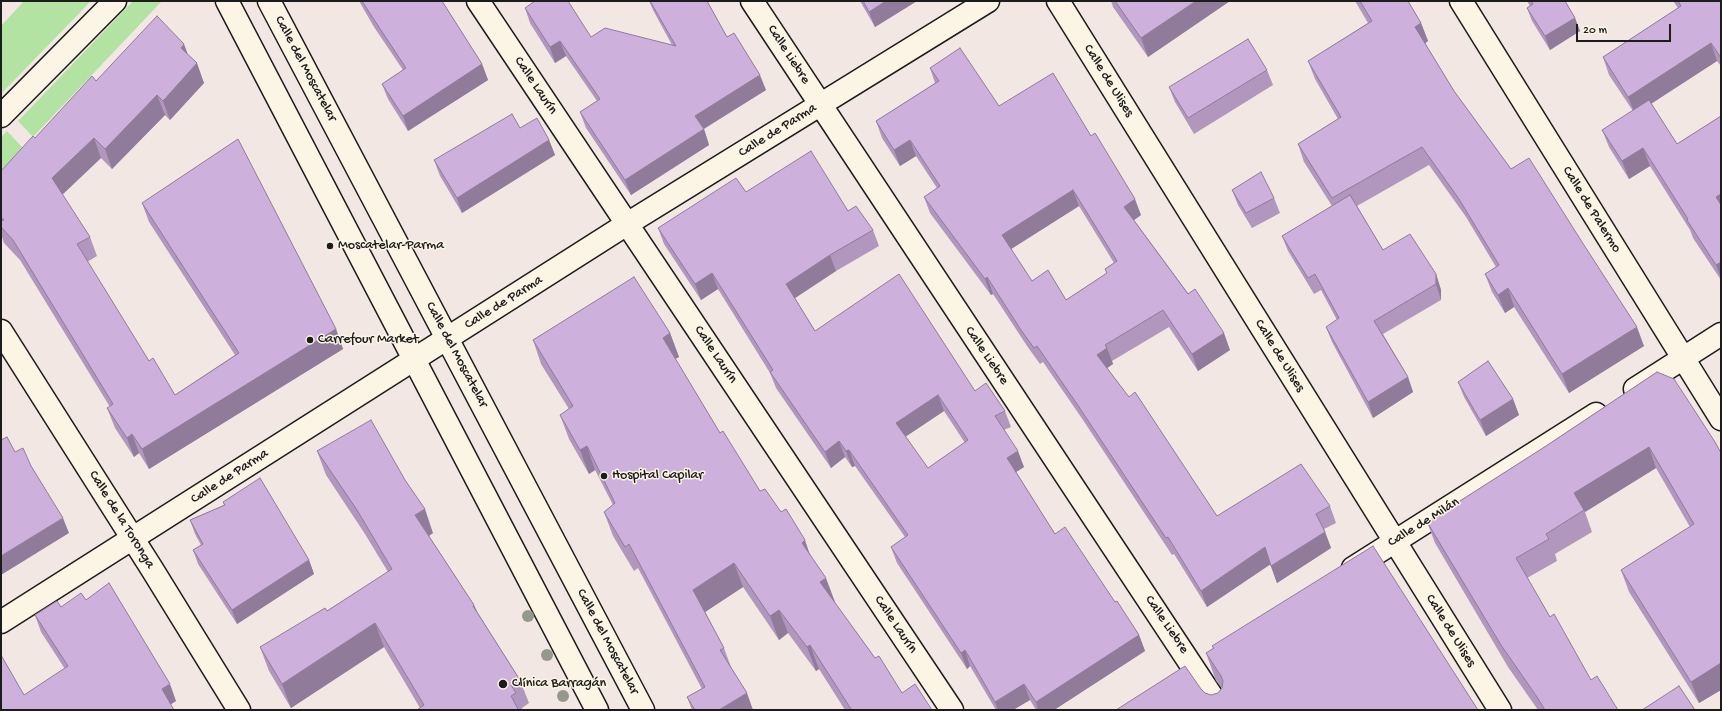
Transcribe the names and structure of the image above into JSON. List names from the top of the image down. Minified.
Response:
{"streets":{"street":["Calle Liebre","Calle del Moscatelar","Calle de Ulises","Calle Laurín","Calle de Parma","Calle de Palermo","Calle de la Toronga","Calle de Milán"]},"crossings":[["Calle Liebre","Calle de Parma"],["Calle del Moscatelar","Calle de Parma"],["Calle de Ulises","Calle de Milán"],["Calle Laurín","Calle de Parma"],["Calle de Parma","Calle de la Toronga"],["Calle de Palermo","Calle de Milán"]],"places":["Moscatelar-Parma","Carrefour Market","Hospital Capilar","Clínica Barragán"],"scale_bar":"20 m"}
